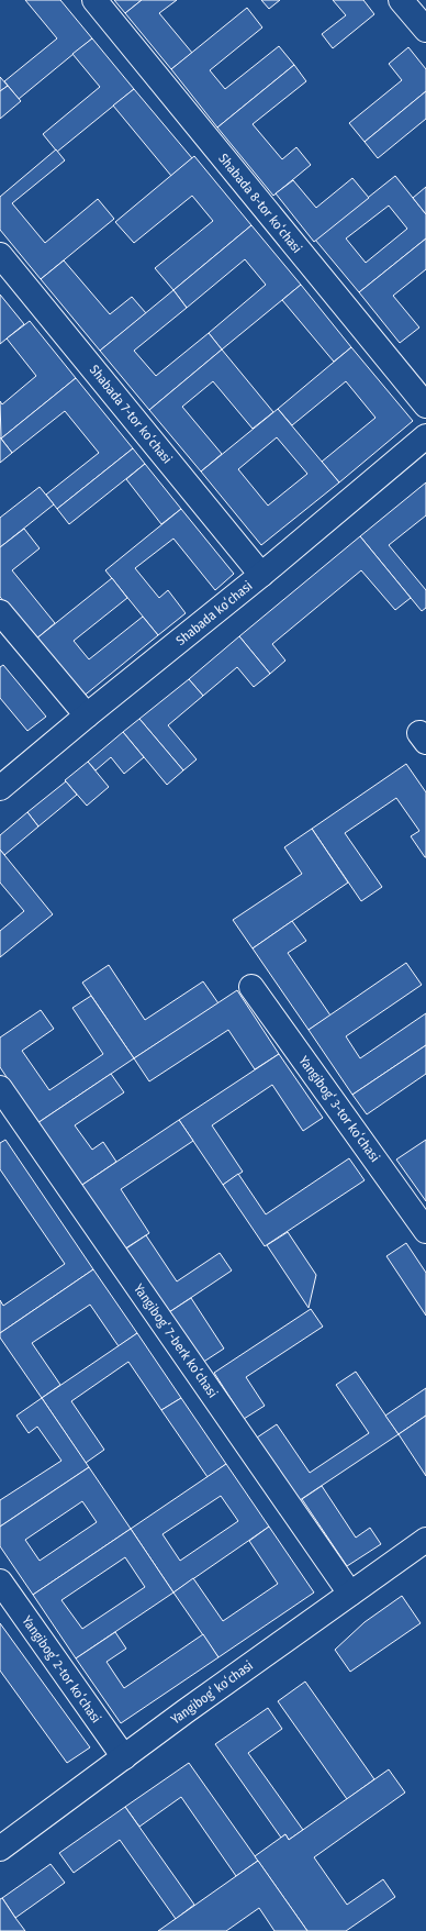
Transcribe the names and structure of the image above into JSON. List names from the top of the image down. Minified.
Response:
{"streets":{"street":["Shabada 8-tor koʻchasi","Shabada 7-tor koʻchasi","Shabada koʻchasi","Yangibogʻ 3-tor koʻchasi","Yangibogʻ 7-berk koʻchasi","Yangibogʻ 2-tor koʻchasi","Yangibogʻ koʻchasi"]},"crossings":[["Shabada 7-tor koʻchasi","Shabada koʻchasi"],["Yangibogʻ 7-berk koʻchasi","Yangibogʻ koʻchasi"],["Yangibogʻ 2-tor koʻchasi","Yangibogʻ koʻchasi"]]}
